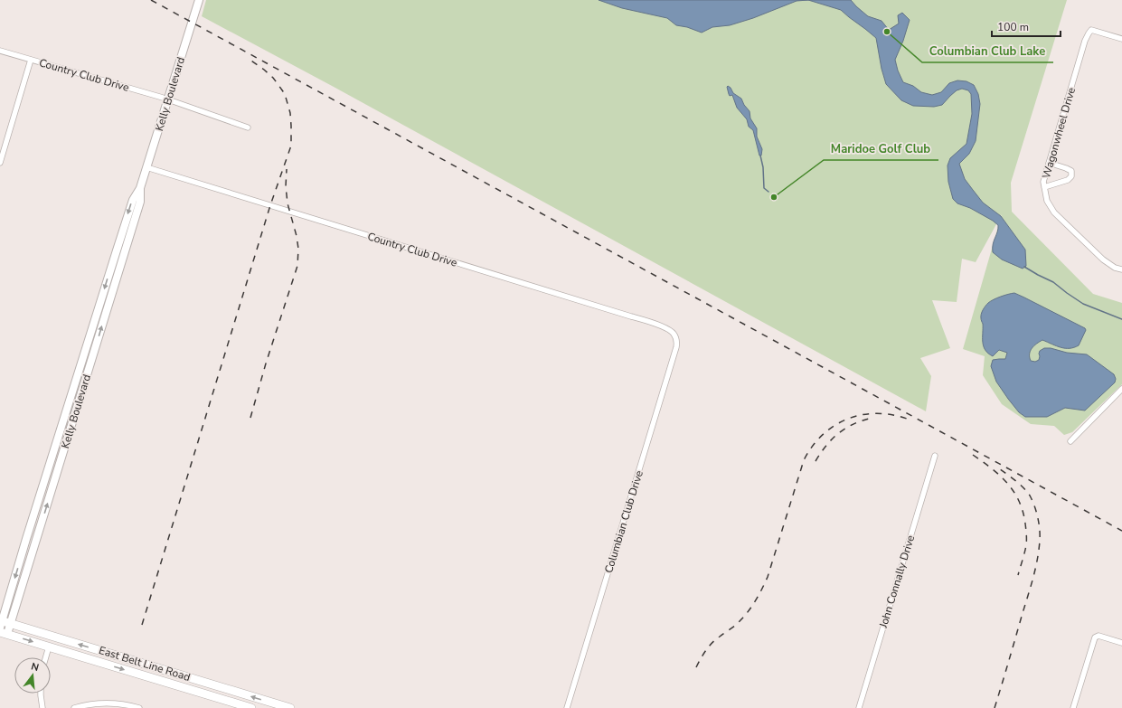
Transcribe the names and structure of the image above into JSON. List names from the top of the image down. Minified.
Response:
{"streets":{"main road":["East Belt Line Road"],"street":["Country Club Drive","Kelly Boulevard","Wagonwheel Drive","Columbian Club Drive","John Connally Drive"]},"crossings":[["Country Club Drive","Kelly Boulevard"],["Country Club Drive","Columbian Club Drive"],["Kelly Boulevard","East Belt Line Road"]],"places":["Columbian Club Lake","Maridoe Golf Club"],"scale_bar":"100 m","north":"top"}
